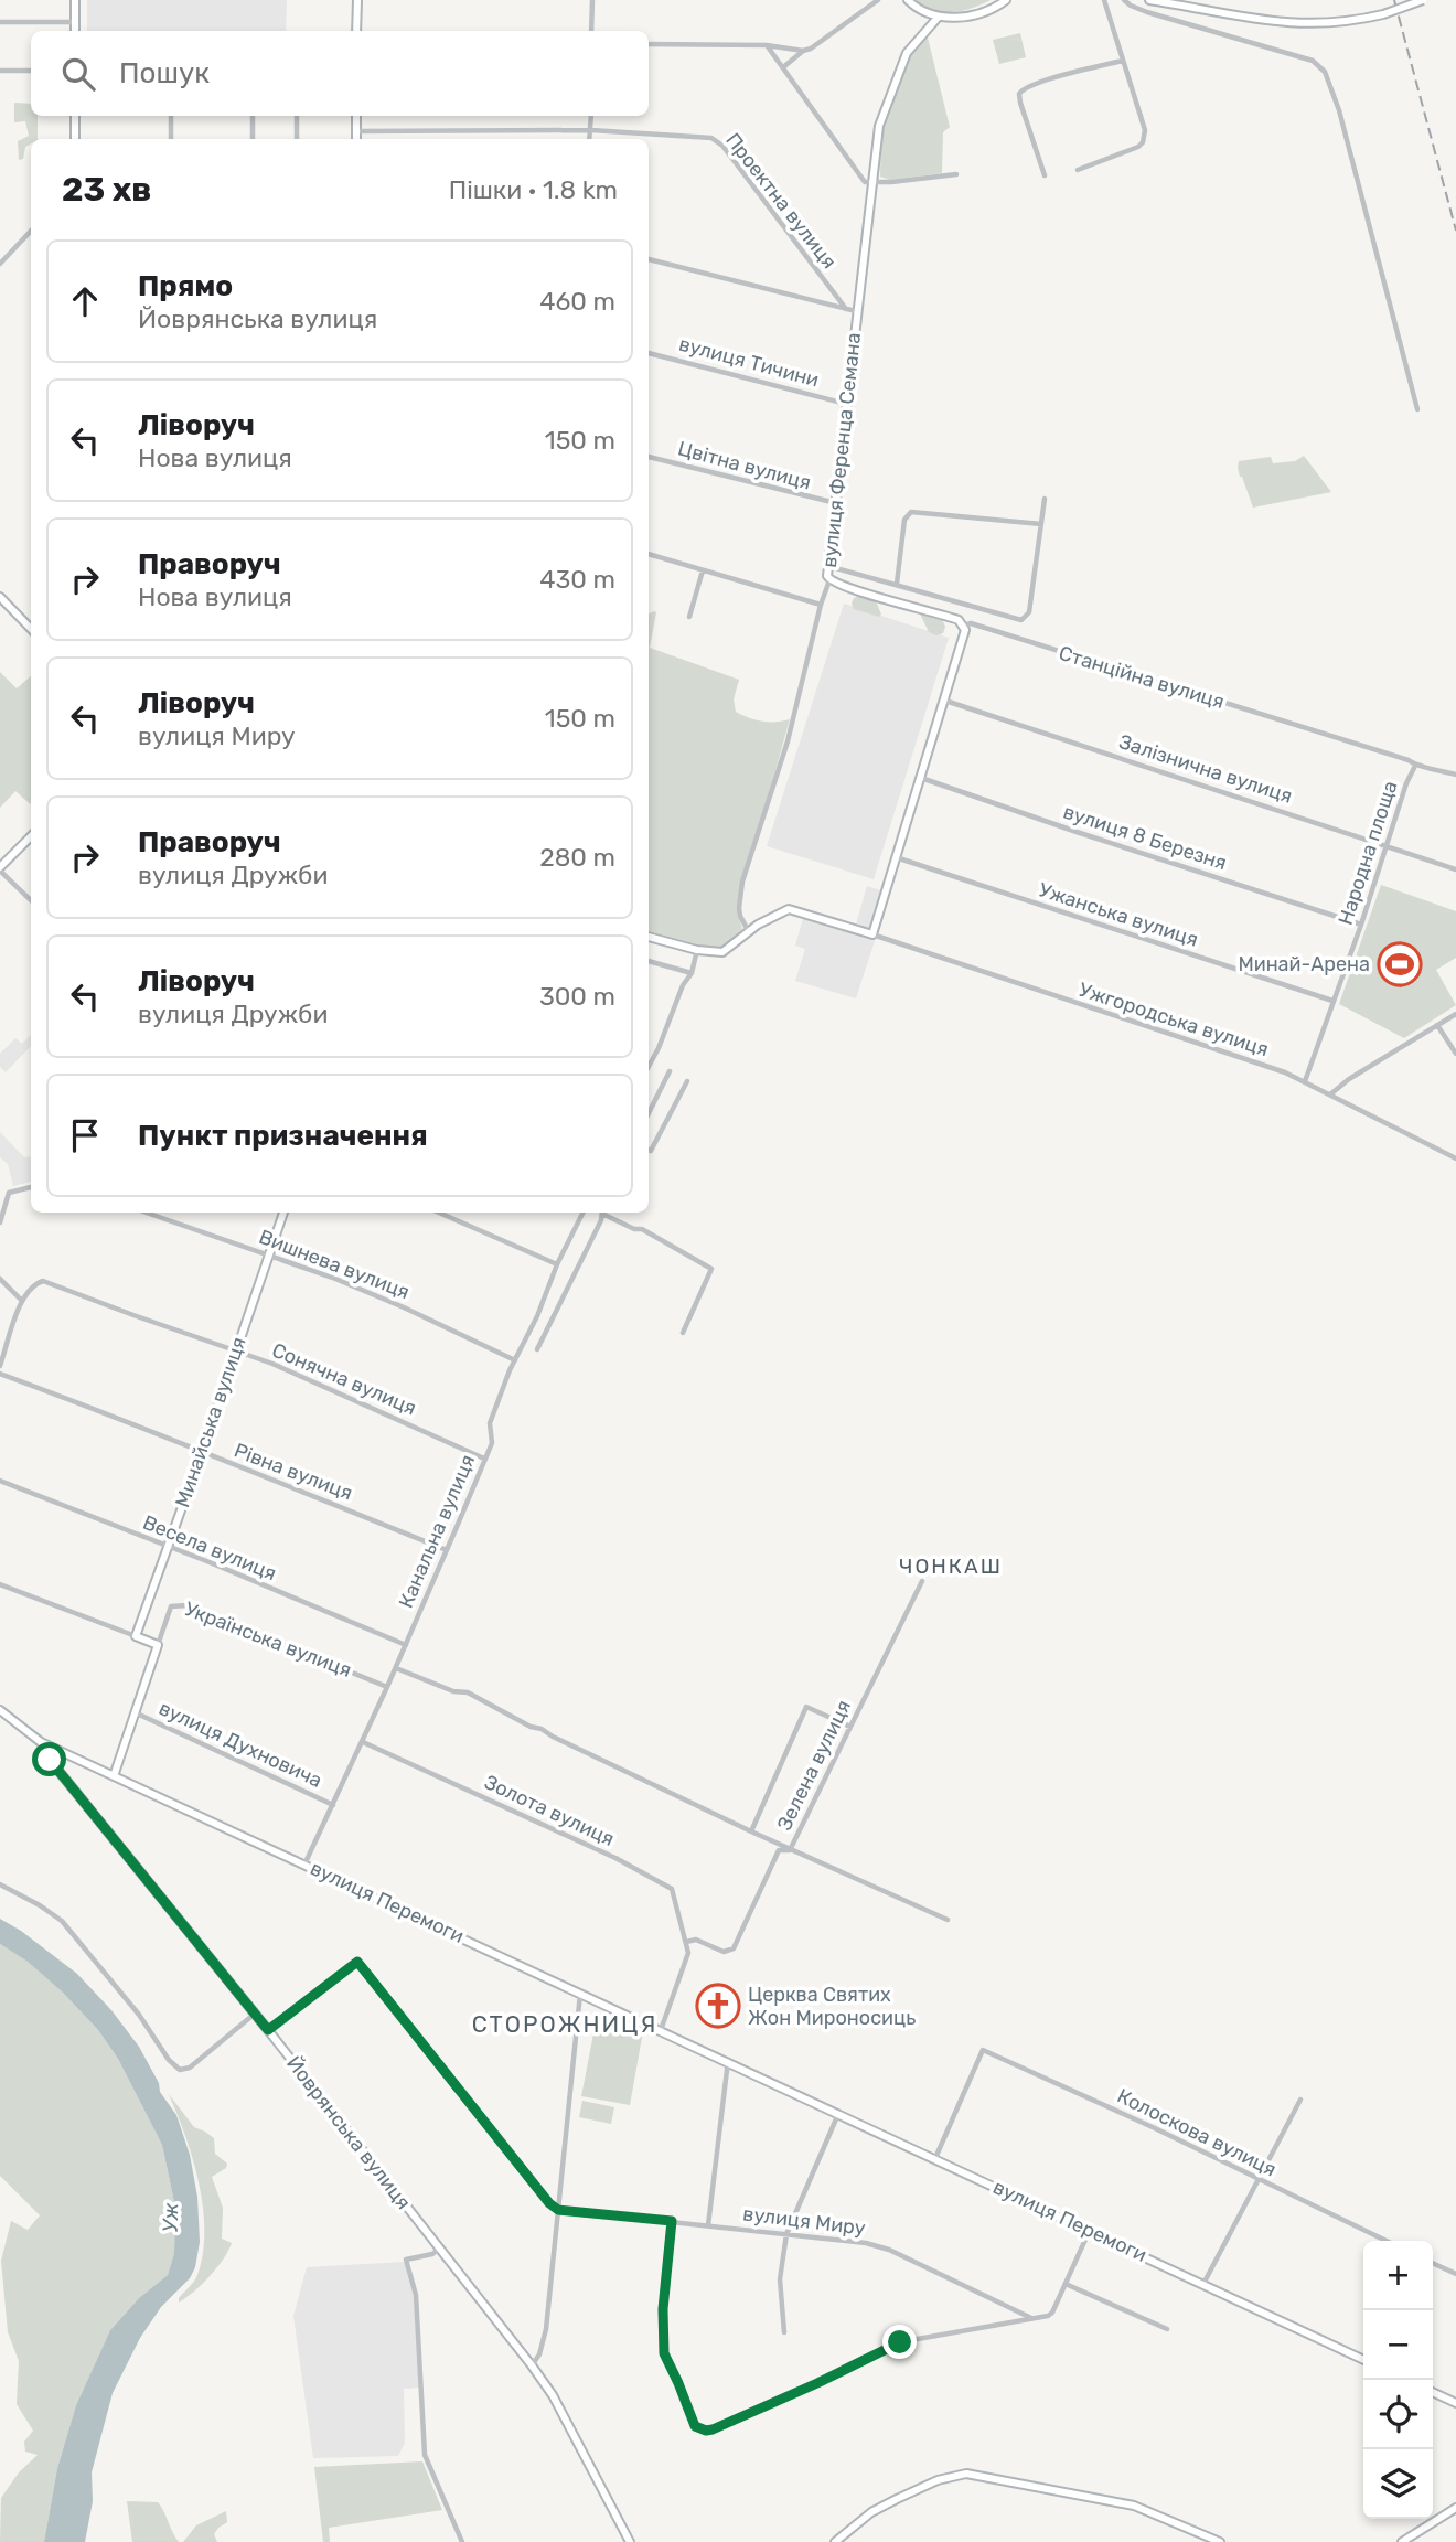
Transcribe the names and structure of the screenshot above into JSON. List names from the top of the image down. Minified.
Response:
{"streets":{"street":["Проектна вулиця","вулиця Тичини","вулиця Ференца Семана","Цвітна вулиця","Станційна вулиця","Залізнична вулиця","вулиця 8 Березня","Народна площа","Ужанська вулиця","Ужгородська вулиця","Вишнева вулиця","Сонячна вулиця","Минайська вулиця","Рівна вулиця","Канальна вулиця","Весела вулиця","Українська вулиця","вулиця Духновича","Зелена вулиця","Золота вулиця","вулиця Перемоги","Йоврянська вулиця","Колоскова вулиця","вулиця Миру"]},"crossings":[["вулиця Тичини","вулиця Ференца Семана"],["вулиця Ференца Семана","Цвітна вулиця"],["вулиця Ференца Семана","Станційна вулиця"],["Станційна вулиця","Народна площа"],["Залізнична вулиця","Народна площа"],["вулиця 8 Березня","Народна площа"],["Народна площа","Ужанська вулиця"],["Народна площа","Ужгородська вулиця"],["Вишнева вулиця","Минайська вулиця"],["Вишнева вулиця","Канальна вулиця"],["Сонячна вулиця","Минайська вулиця"],["Сонячна вулиця","Канальна вулиця"],["Минайська вулиця","Рівна вулиця"],["Минайська вулиця","Весела вулиця"],["Рівна вулиця","Канальна вулиця"],["Канальна вулиця","Весела вулиця"],["Канальна вулиця","Українська вулиця"],["Канальна вулиця","вулиця Духновича"],["Канальна вулиця","Золота вулиця"],["Канальна вулиця","вулиця Перемоги"],["Зелена вулиця","Золота вулиця"],["вулиця Перемоги","Йоврянська вулиця"],["вулиця Перемоги","Колоскова вулиця"]],"districts":["ЧОНКАШ","СТОРОЖНИЦЯ"],"water":["Уж"],"places":{"sports":["Минай-Арена"],"church":["Церква Святих Жон Мироносиць"]},"page":{"search":"Пошук","heading":["23 хв","Пішки · 1.8 km"],"list":[["Прямо","Йоврянська вулиця","460 m"],["Ліворуч","Нова вулиця","150 m"],["Праворуч","Нова вулиця","430 m"],["Ліворуч","вулиця Миру","150 m"],["Праворуч","вулиця Дружби","280 m"],["Ліворуч","вулиця Дружби","300 m"],"Пункт призначення"],"map_buttons":["+","−"]}}
